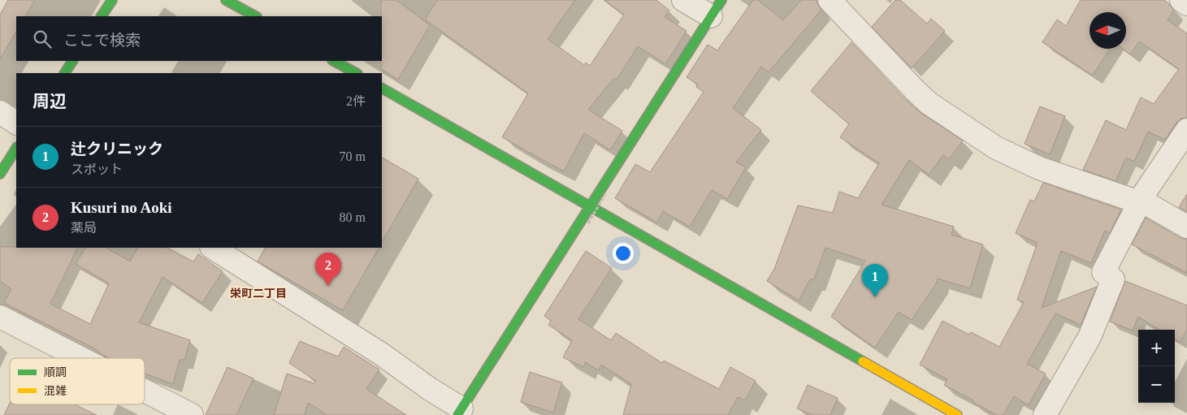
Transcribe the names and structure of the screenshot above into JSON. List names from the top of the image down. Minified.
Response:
{"districts":["栄町二丁目"],"legend":["順調","混雑"],"north":"left","page":{"search":"ここで検索","heading":["周辺","2件"],"list":[{"mark":"1","name":"辻クリニック","note":"スポット","value":"70 m"},{"mark":"2","name":"Kusuri no Aoki","note":"薬局","value":"80 m"}],"pins":["2","1"],"map_buttons":["+","−"]}}
